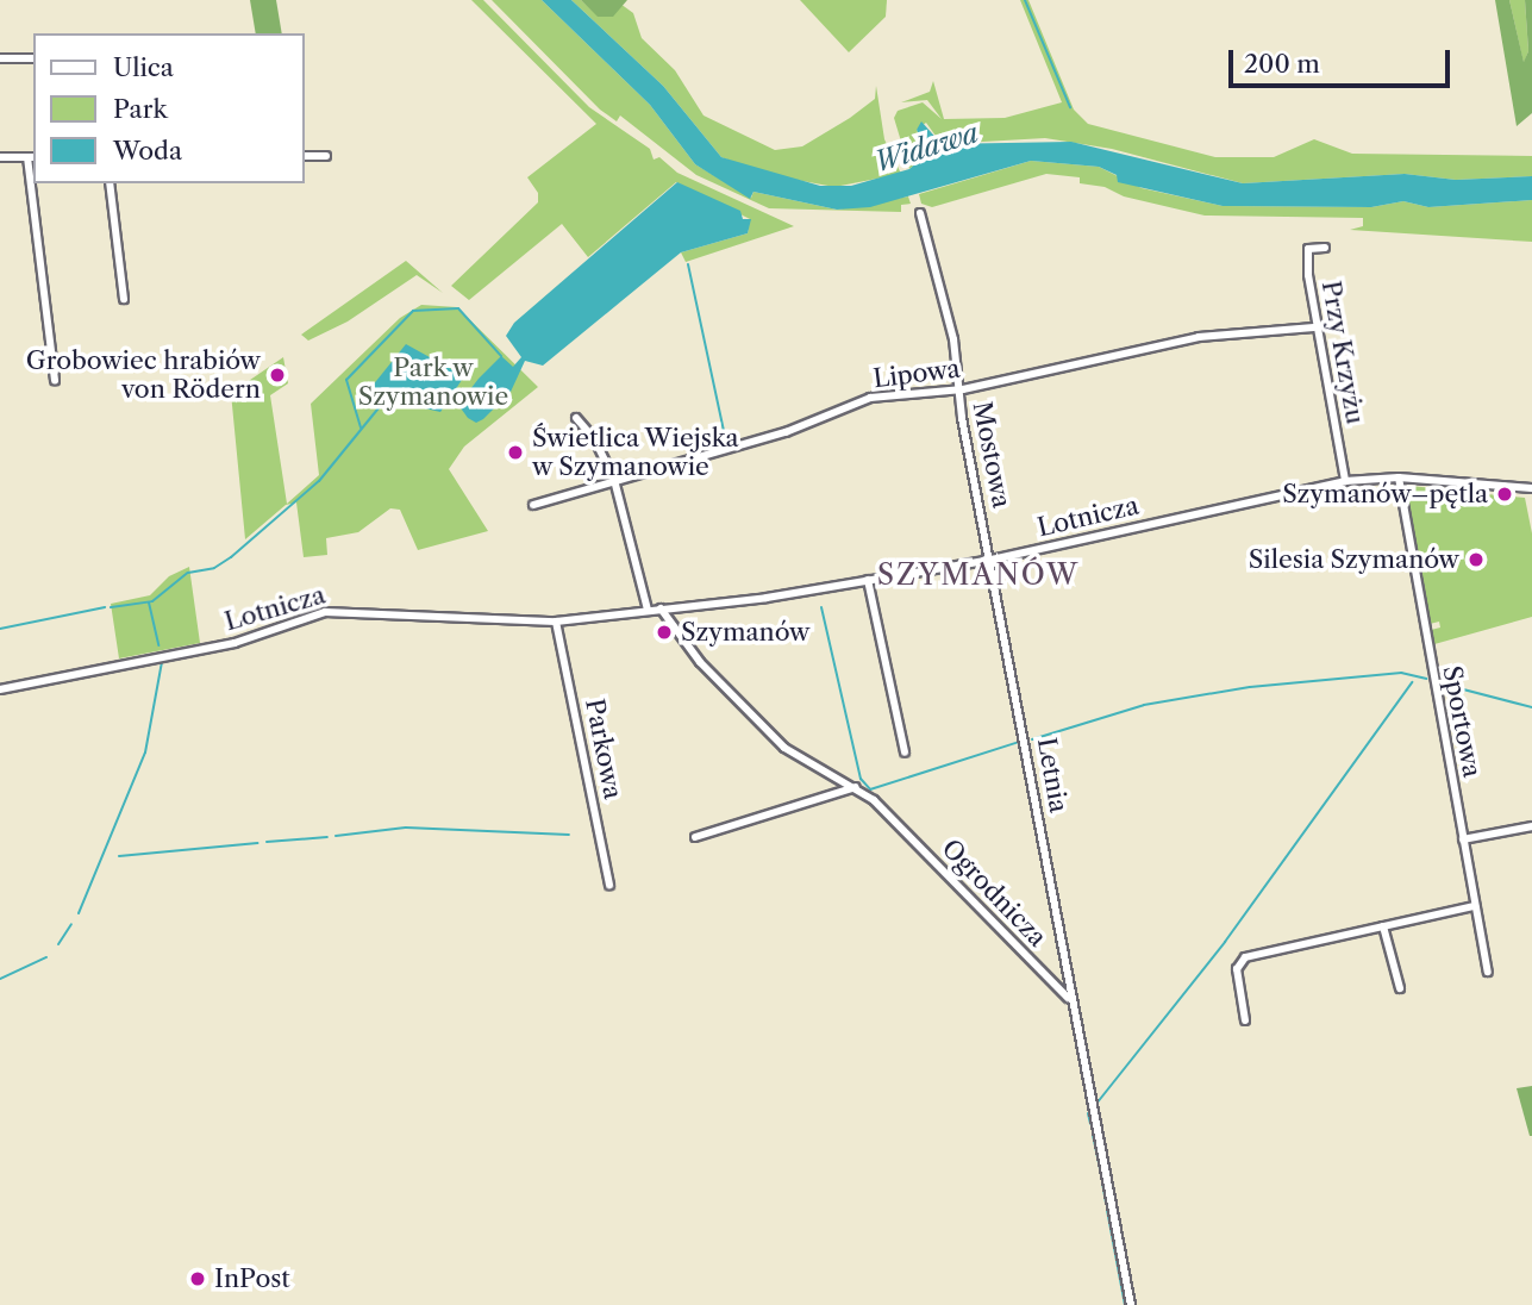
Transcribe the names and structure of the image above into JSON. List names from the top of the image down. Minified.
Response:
{"streets":{"street":["Przy Krzyżu","Lipowa","Mostowa","Lotnicza","Sportowa","Parkowa","Letnia","Ogrodnicza"]},"crossings":[["Przy Krzyżu","Lipowa"],["Przy Krzyżu","Lotnicza"],["Lipowa","Mostowa"],["Lipowa","Ogrodnicza"],["Mostowa","Lotnicza"],["Mostowa","Letnia"],["Lotnicza","Sportowa"],["Lotnicza","Parkowa"],["Lotnicza","Letnia"],["Lotnicza","Ogrodnicza"],["Letnia","Ogrodnicza"]],"districts":["SZYMANÓW"],"water":["Widawa"],"parks":["Park w Szymanowie"],"places":["Grobowiec hrabiów von Rödern","Świetlica Wiejska w Szymanowie","Szymanów–pętla","Silesia Szymanów","Szymanów","InPost"],"legend":["Ulica","Park","Woda"],"scale_bar":"200 m"}
